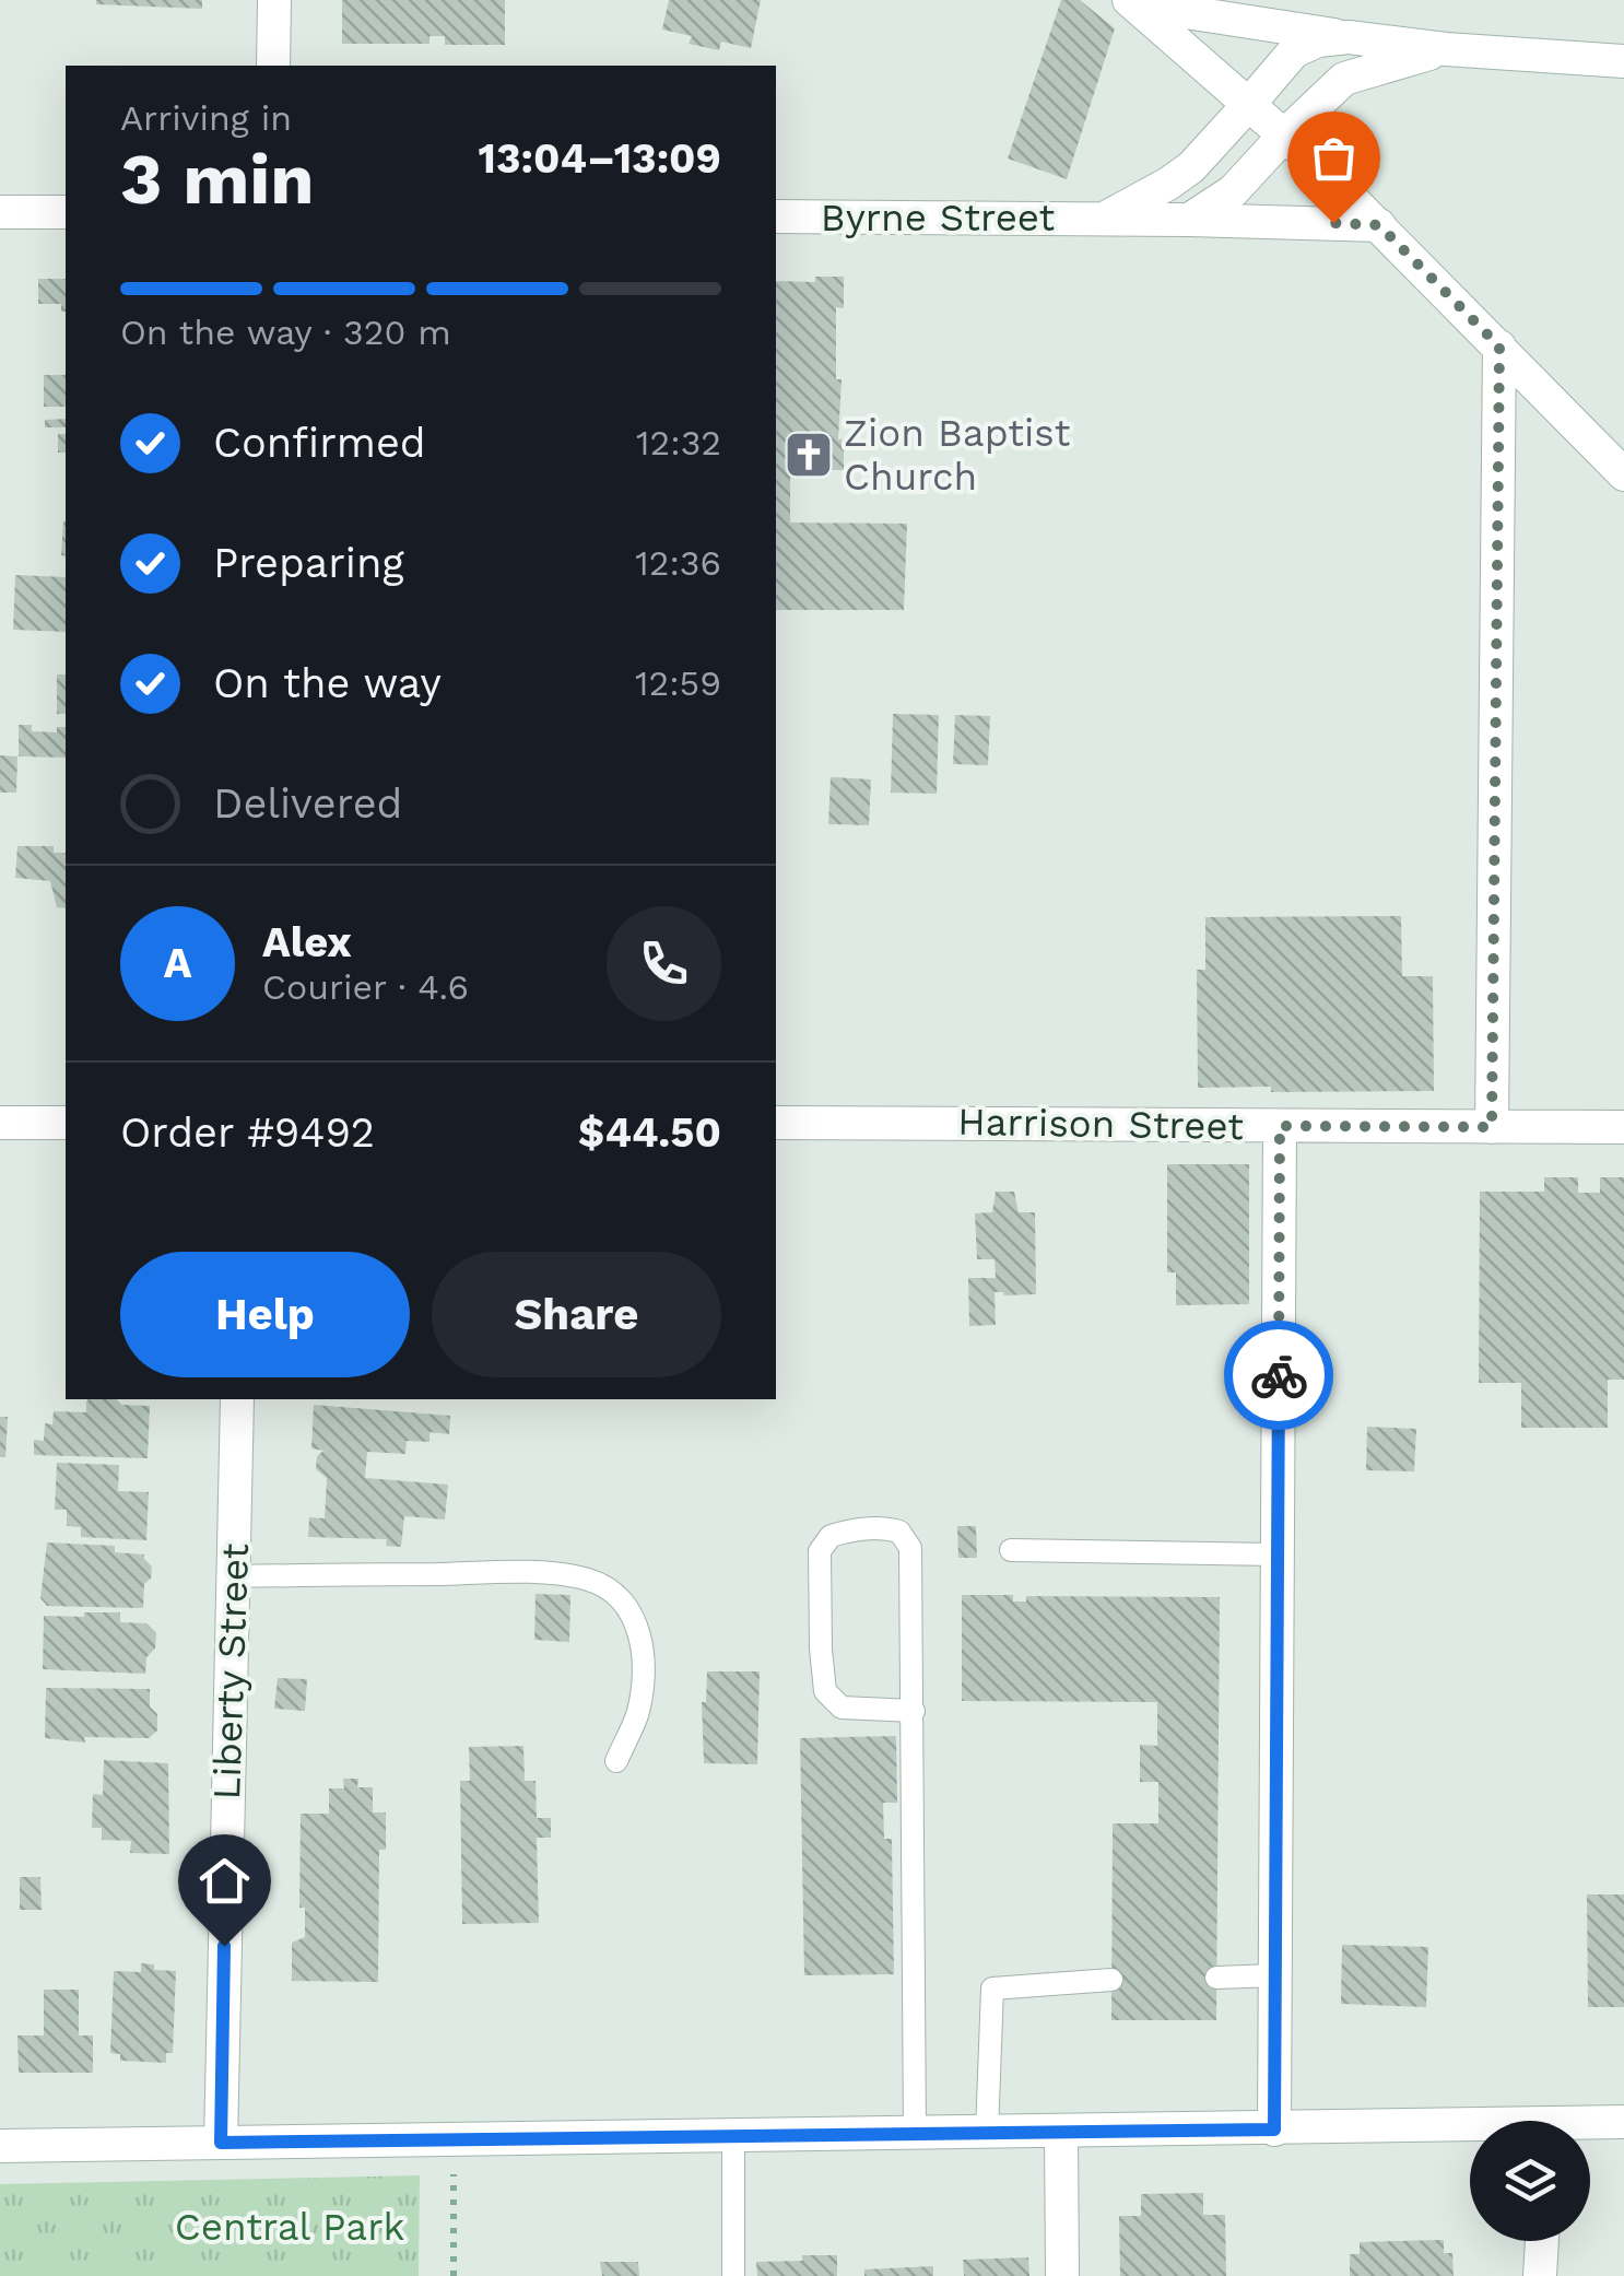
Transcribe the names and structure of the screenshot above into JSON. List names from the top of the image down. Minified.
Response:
{"streets":{"street":["Byrne Street","Harrison Street","Liberty Street"]},"parks":["Central Park"],"places":{"church":["Zion Baptist Church"]},"page":{"heading":["3 min","Arriving in","13:04–13:09"],"panel":["Alex","Courier · 4.6","Order #9492","$44.50"],"bar":"On the way · 320 m","list":[["Confirmed","12:32"],["Preparing","12:36"],["On the way","12:59"],"Delivered"],"round":"A","buttons":["Help","Share"]}}
